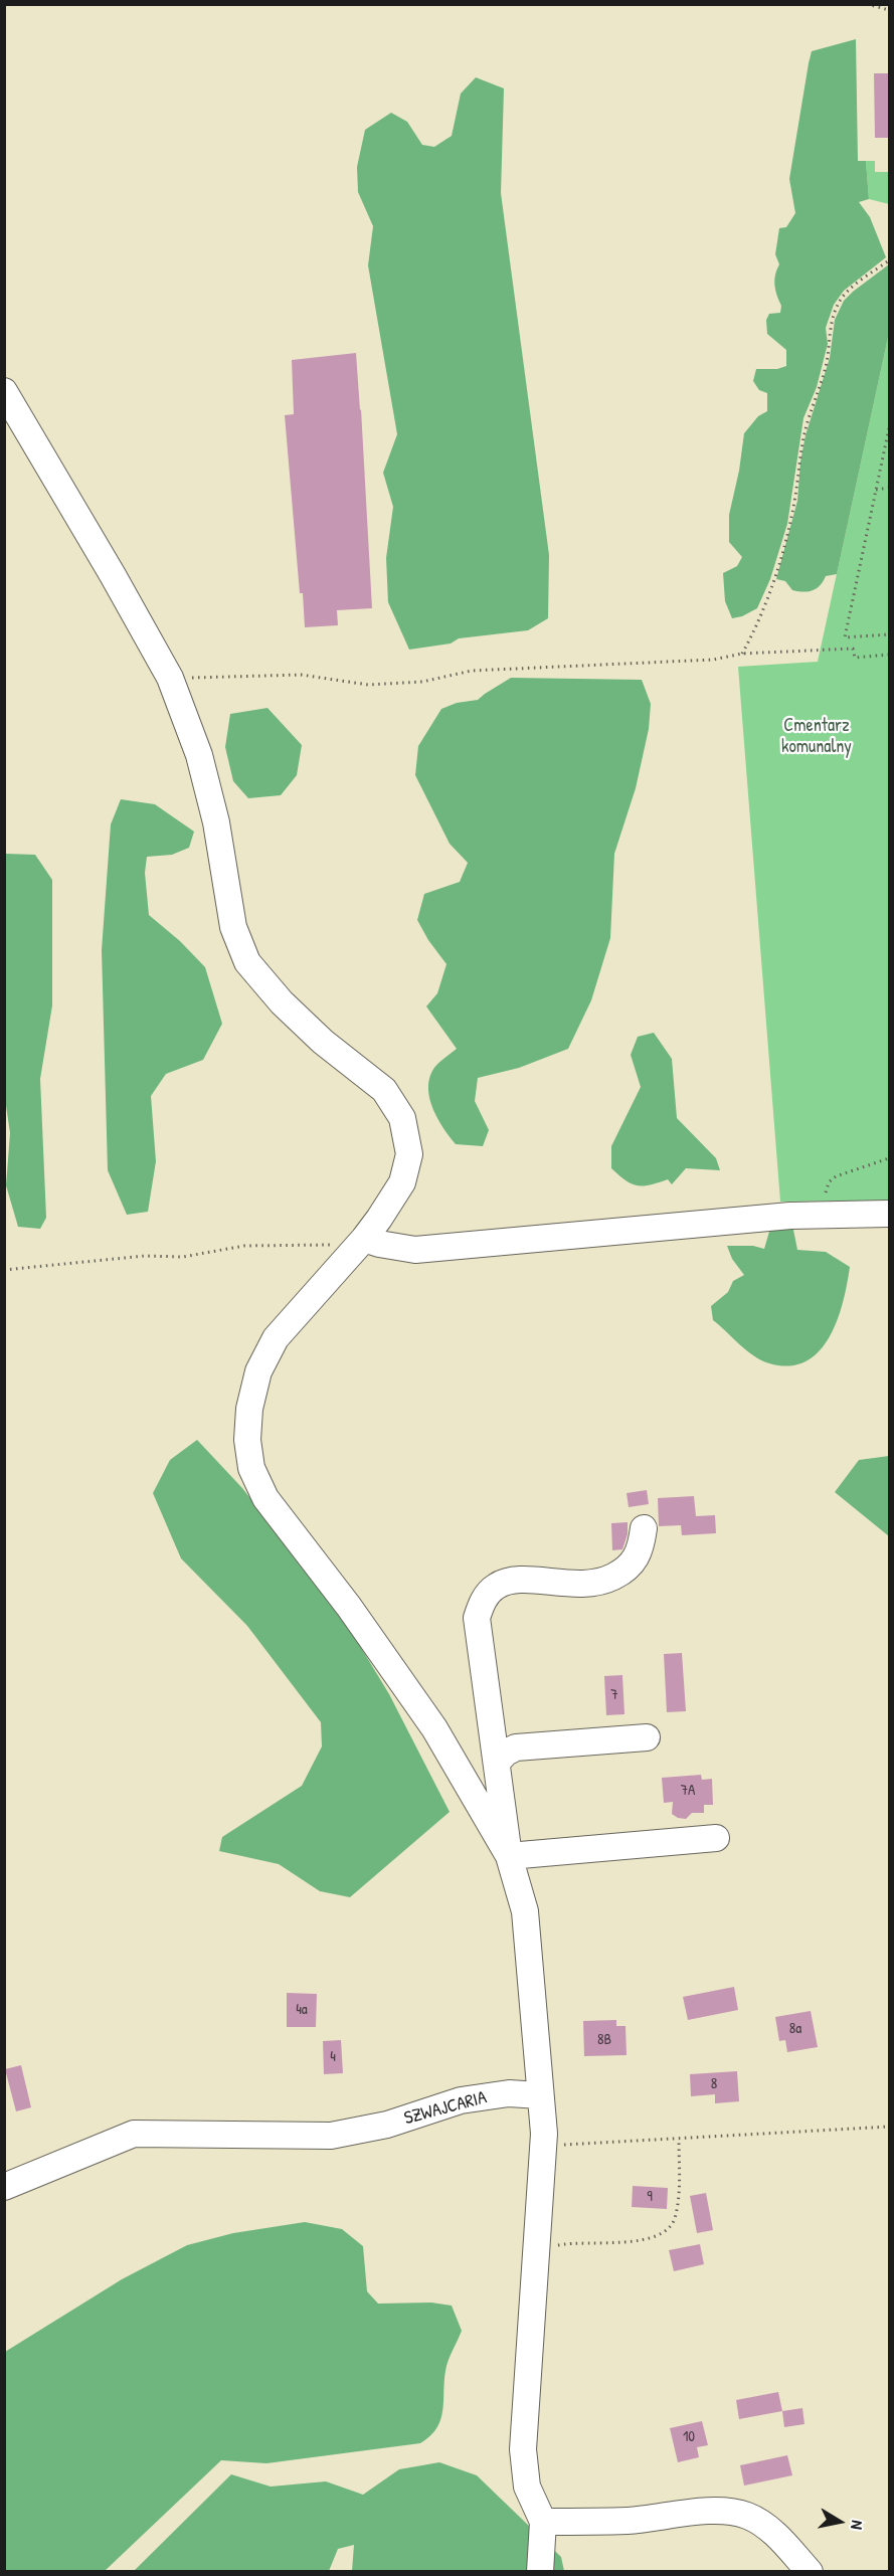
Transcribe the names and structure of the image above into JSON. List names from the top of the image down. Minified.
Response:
{"streets":{"street":["SZWAJCARIA"]},"parks":["Cmentarz komunalny"],"house_numbers":["7","7A","4a","8a","8B","4","8","9","10"],"north":"right"}
